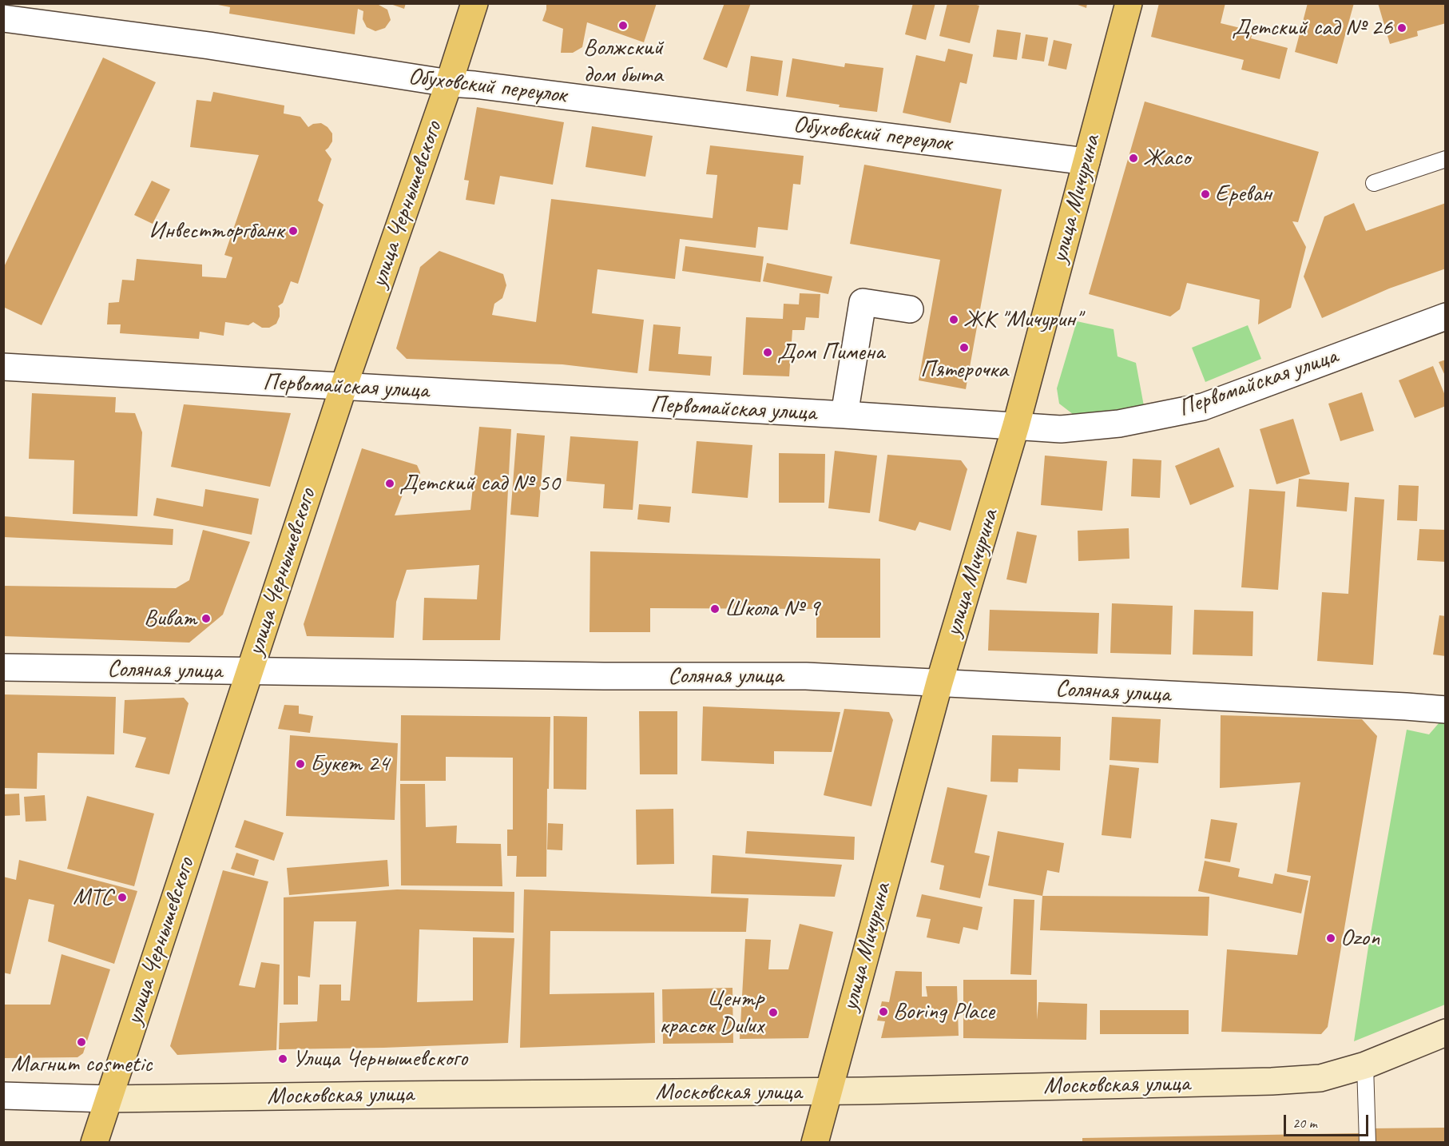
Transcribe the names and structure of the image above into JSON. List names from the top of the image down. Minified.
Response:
{"streets":{"main road":["улица Мичурина","улица Чернышевского","Московская улица"],"street":["Обуховский переулок","Первомайская улица","Соляная улица"]},"crossings":[["Обуховский переулок","улица Мичурина"],["Обуховский переулок","улица Чернышевского"],["улица Мичурина","Первомайская улица"],["улица Мичурина","Соляная улица"],["улица Мичурина","Московская улица"],["улица Чернышевского","Первомайская улица"],["улица Чернышевского","Соляная улица"],["улица Чернышевского","Московская улица"]],"places":["Волжский дом быта","Детский сад № 26","Жасо","Ереван","Инвестторгбанк","ЖК \"Мичурин\"","Пятерочка","Дом Пимена","Детский сад № 50","Школа № 9","Виват","Букет 24","МТС","Ozon","Boring Place","Центр красок Dulux","Магнит cosmetic","Улица Чернышевского"],"scale_bar":"20 m"}
